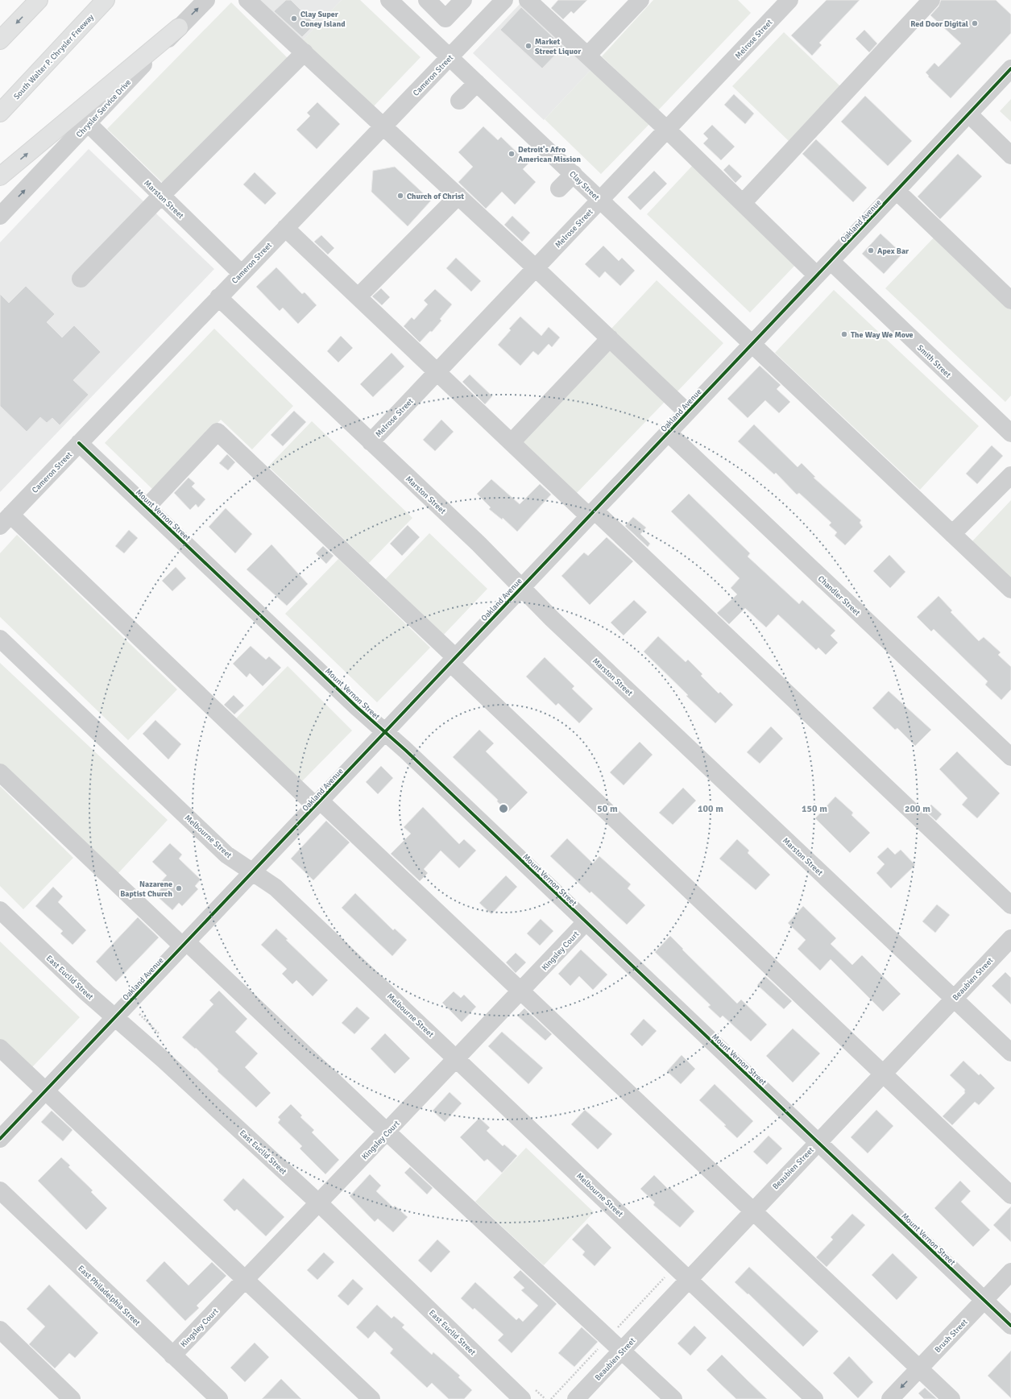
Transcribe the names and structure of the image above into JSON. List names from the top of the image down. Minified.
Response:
{"streets":{"highway":["South Walter P. Chrysler Freeway"],"street":["Melrose Street","Cameron Street","Chrysler Service Drive","Clay Street","Marston Street","Oakland Avenue","Smith Street","Mount Vernon Street","Chandler Street","Melbourne Street","Kingsley Court","East Euclid Street","Beaubien Street","East Philadelphia Street","Brush Street"]},"crossings":[["Melrose Street","Clay Street"],["Melrose Street","Marston Street"],["Cameron Street","Clay Street"],["Cameron Street","Marston Street"],["Cameron Street","Mount Vernon Street"],["Chrysler Service Drive","Marston Street"],["Clay Street","Oakland Avenue"],["Marston Street","Oakland Avenue"],["Marston Street","Beaubien Street"],["Oakland Avenue","Smith Street"],["Oakland Avenue","Mount Vernon Street"],["Oakland Avenue","Chandler Street"],["Oakland Avenue","Melbourne Street"],["Oakland Avenue","East Euclid Street"],["Mount Vernon Street","Kingsley Court"],["Mount Vernon Street","Beaubien Street"],["Mount Vernon Street","Brush Street"],["Melbourne Street","Kingsley Court"],["Melbourne Street","Beaubien Street"],["Kingsley Court","East Euclid Street"],["Kingsley Court","East Philadelphia Street"]],"places":["Clay Super Coney Island","Red Door Digital","Market Street Liquor","Detroit's Afro American Mission","Church of Christ","Apex Bar","The Way We Move","Nazarene Baptist Church"],"rings":["50 m","100 m","150 m","200 m"]}
